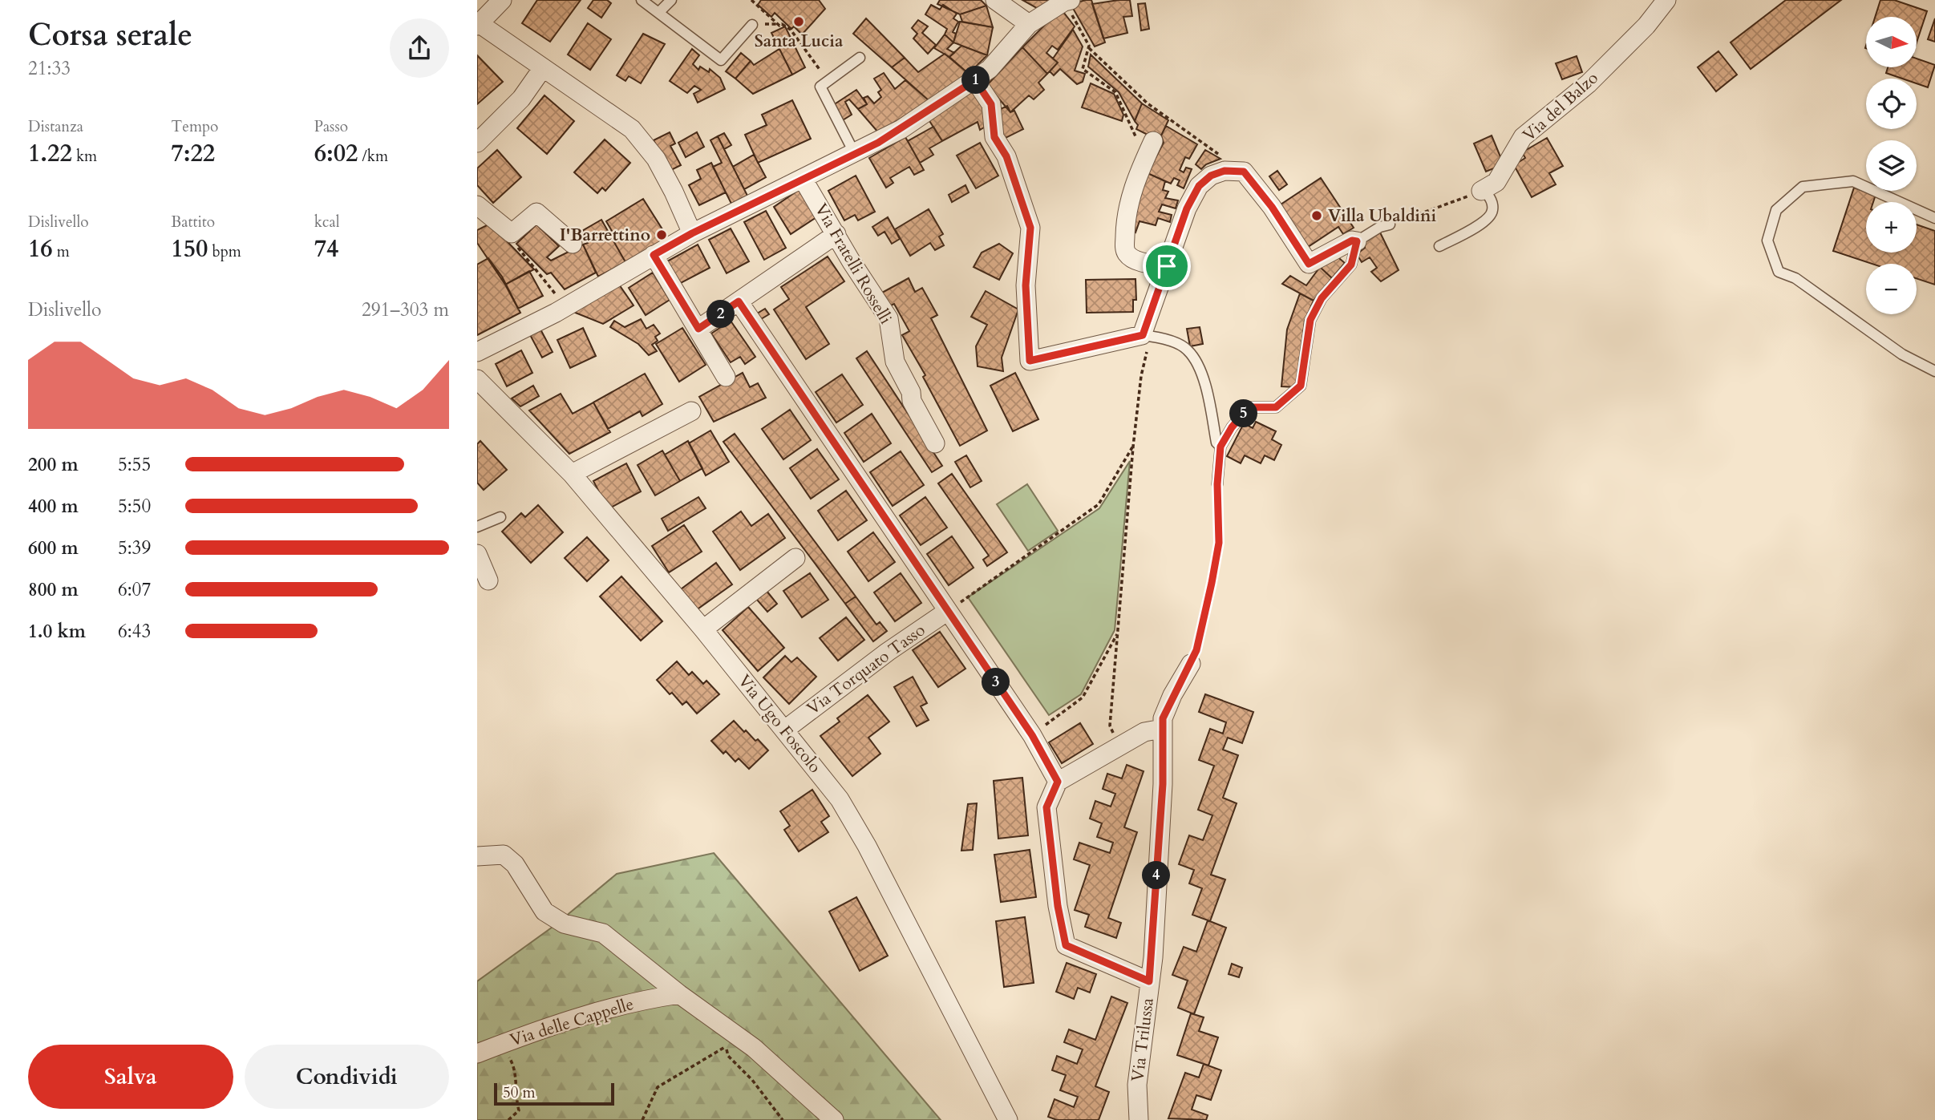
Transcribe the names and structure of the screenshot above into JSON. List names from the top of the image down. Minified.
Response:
{"streets":{"street":["Via del Balzo","Via Fratelli Rosselli","Via Torquato Tasso","Via Ugo Foscolo","Via delle Cappelle","Via Trilussa"]},"crossings":[["Via Torquato Tasso","Via Ugo Foscolo"]],"places":["Santa Lucia","Villa Ubaldini","I'Barrettino"],"scale_bar":"50 m","north":"right","page":{"heading":["Corsa serale","21:33"],"map_buttons":["+","−"],"pins":["1","2","5","3","4"],"stats":[["Distanza","1.22 km"],["Tempo","7:22"],["Passo","6:02 /km"],["Dislivello","16 m"],["Battito","150 bpm"],["kcal","74"]],"chart":["Dislivello","291–303 m"],"list":[{"name":"200 m","note":"5:55"},{"name":"400 m","note":"5:50"},{"name":"600 m","note":"5:39"},{"name":"800 m","note":"6:07"},{"name":"1.0 km","note":"6:43"}],"buttons":["Salva","Condividi"],"scale":"50 m"}}
